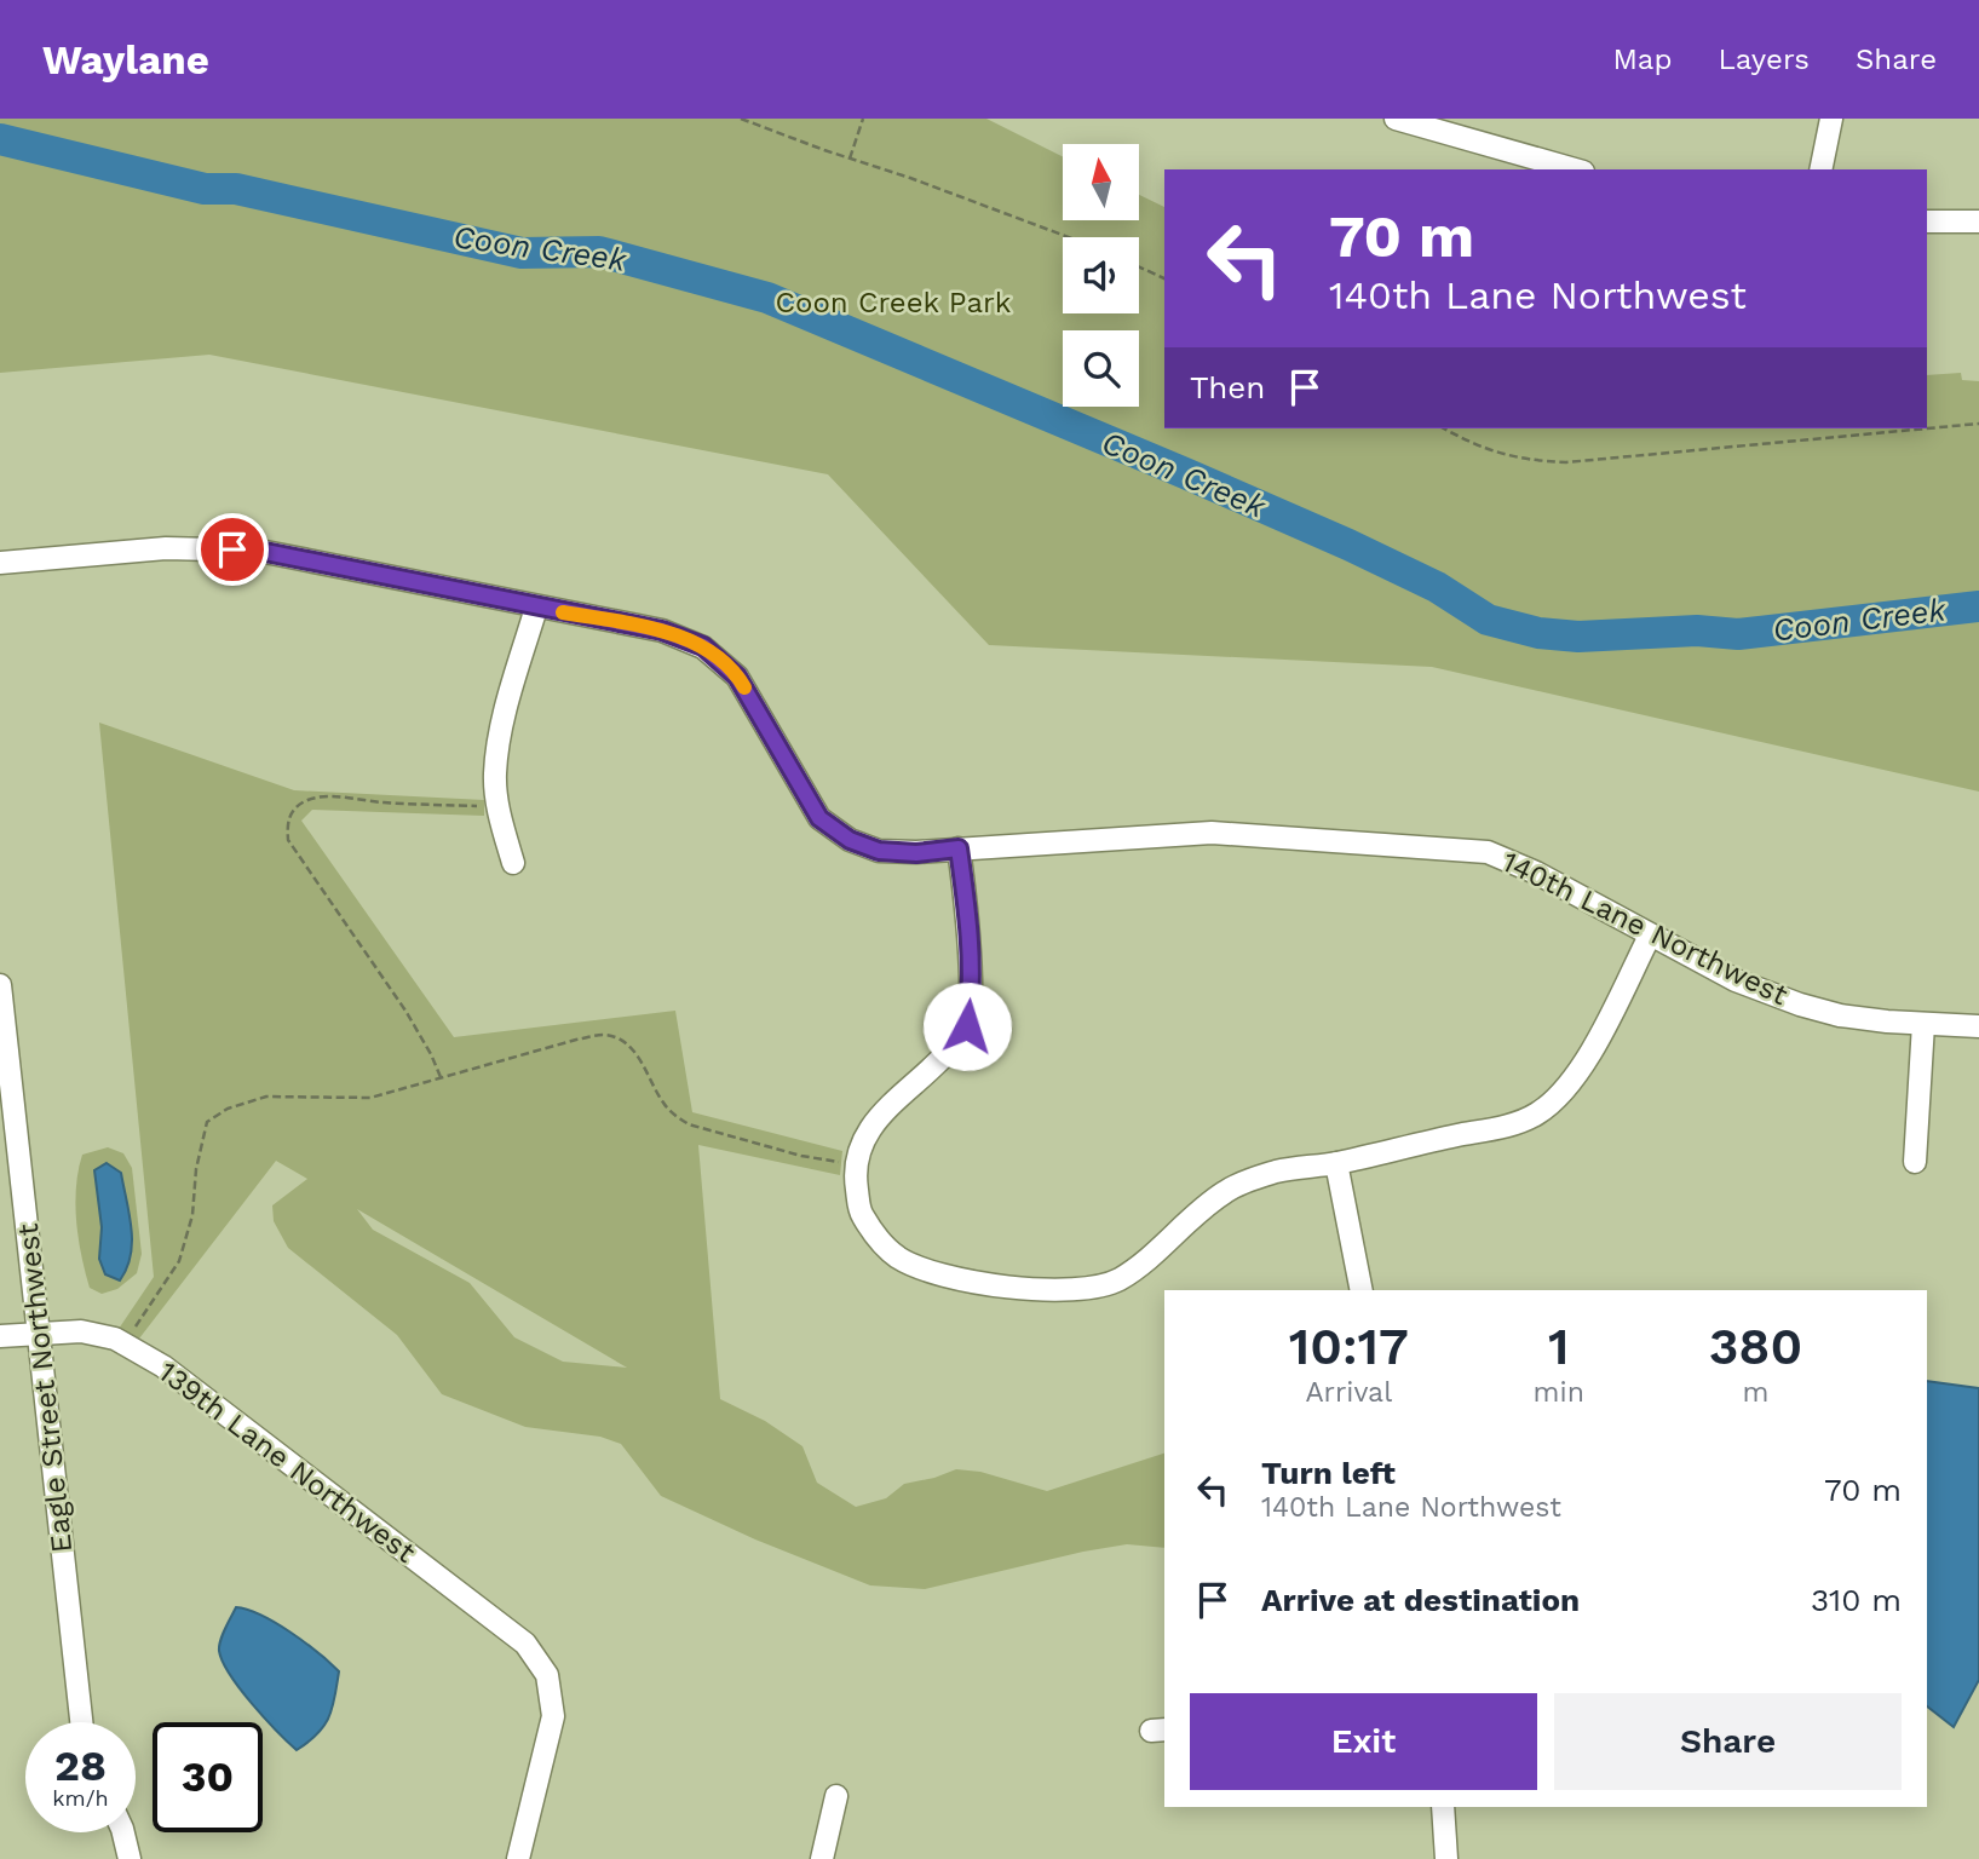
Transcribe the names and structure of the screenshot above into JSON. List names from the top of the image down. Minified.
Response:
{"streets":{"street":["140th Lane Northwest","Eagle Street Northwest","139th Lane Northwest"]},"crossings":[["Eagle Street Northwest","139th Lane Northwest"]],"water":["Coon Creek"],"parks":["Coon Creek Park"],"north":"top","page":{"header":"Waylane","nav":["Map","Layers","Share"],"turn":["70 m","140th Lane Northwest"],"then":"Then","eta":["10:17","Arrival","1","min","380","m"],"list":[{"name":"Turn left","note":"140th Lane Northwest","value":"70 m"},{"name":"Arrive at destination","value":"310 m"}],"buttons":["Exit","Share"],"speed":"28 km/h","limit":"30"}}
